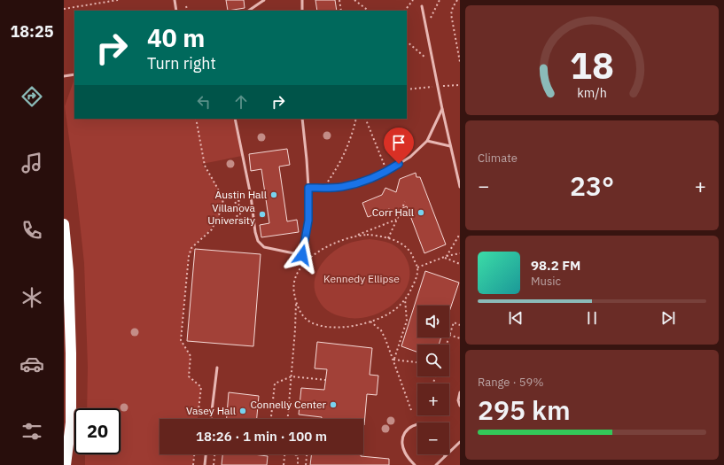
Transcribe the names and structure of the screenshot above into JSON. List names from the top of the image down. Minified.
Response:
{"parks":["Kennedy Ellipse"],"places":["Austin Hall","Corr Hall","Villanova University","Connelly Center","Vasey Hall"],"page":{"tabs":"18:25","turn":["40 m","Turn right"],"tile":["Climate",["Range · 59%","295 km"]],"heat":["−","23°","+"],"song":["98.2 FM","Music"],"map_buttons":["+","−"],"limit":"20","trip":"18:26 · 1 min · 100 m","gauge":["18","km/h"]}}
